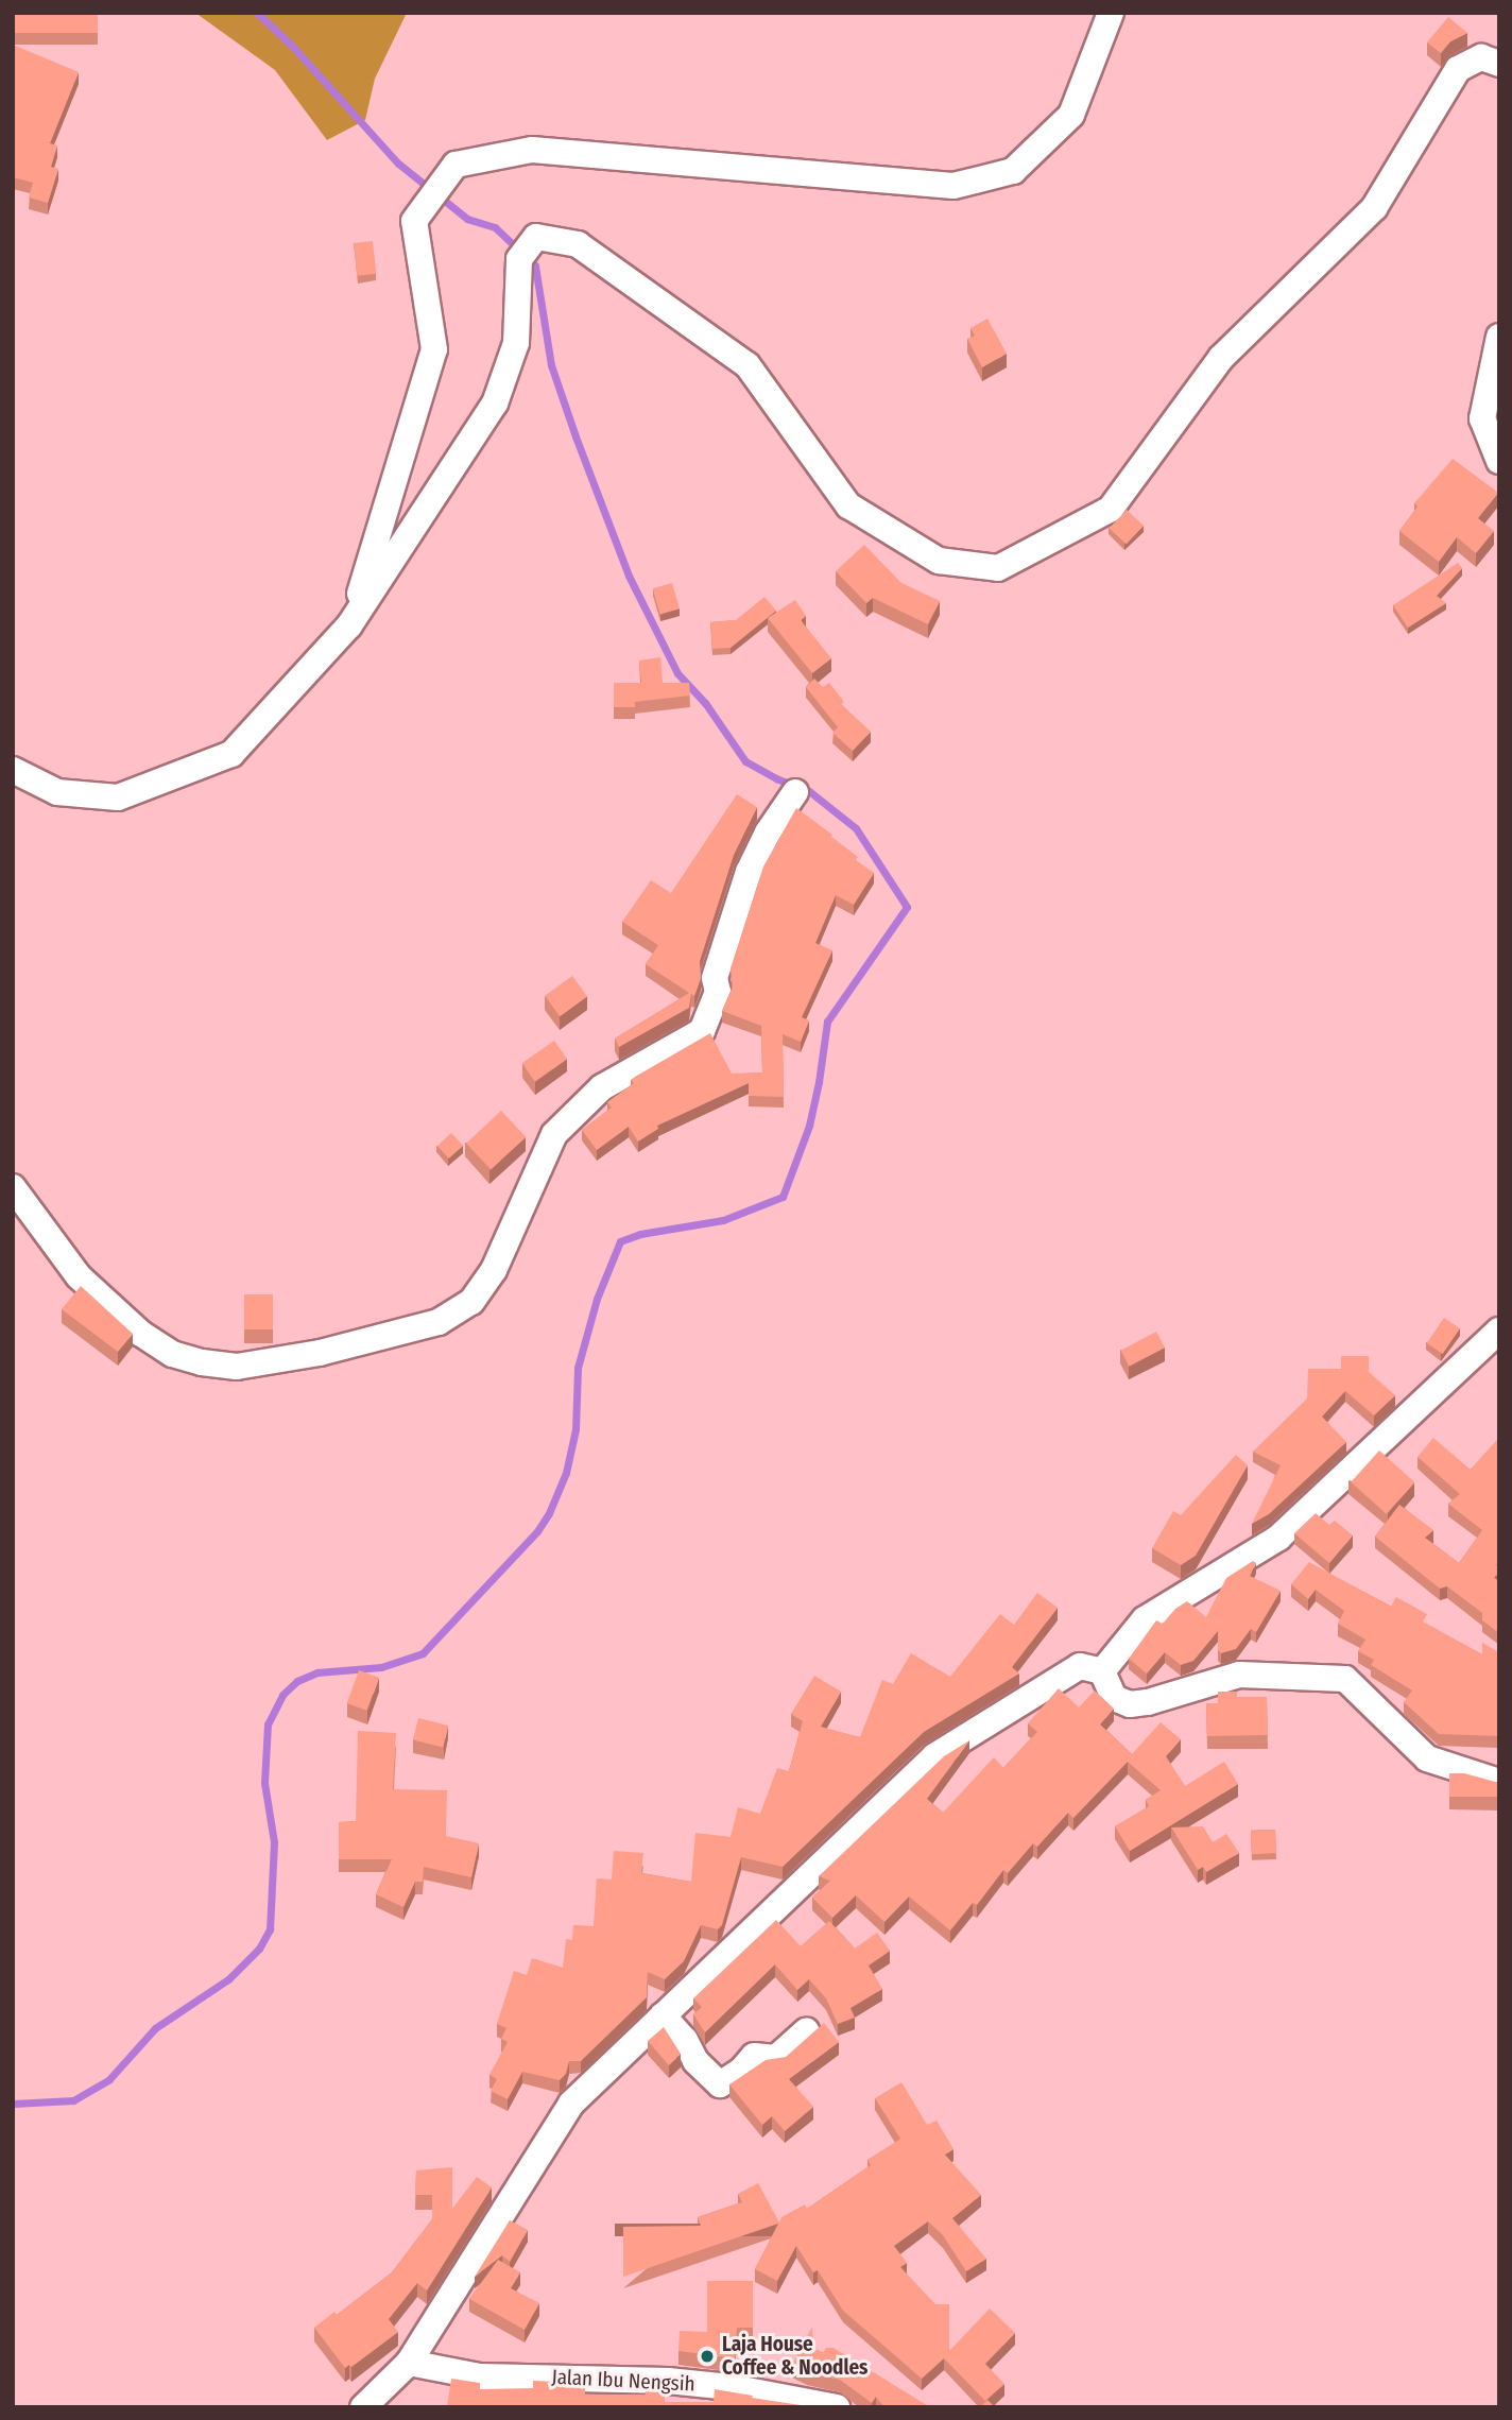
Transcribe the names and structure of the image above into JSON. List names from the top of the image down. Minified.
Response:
{"streets":{"street":["Jalan Ibu Nengsih"]},"places":["Laja House Coffee & Noodles"]}
